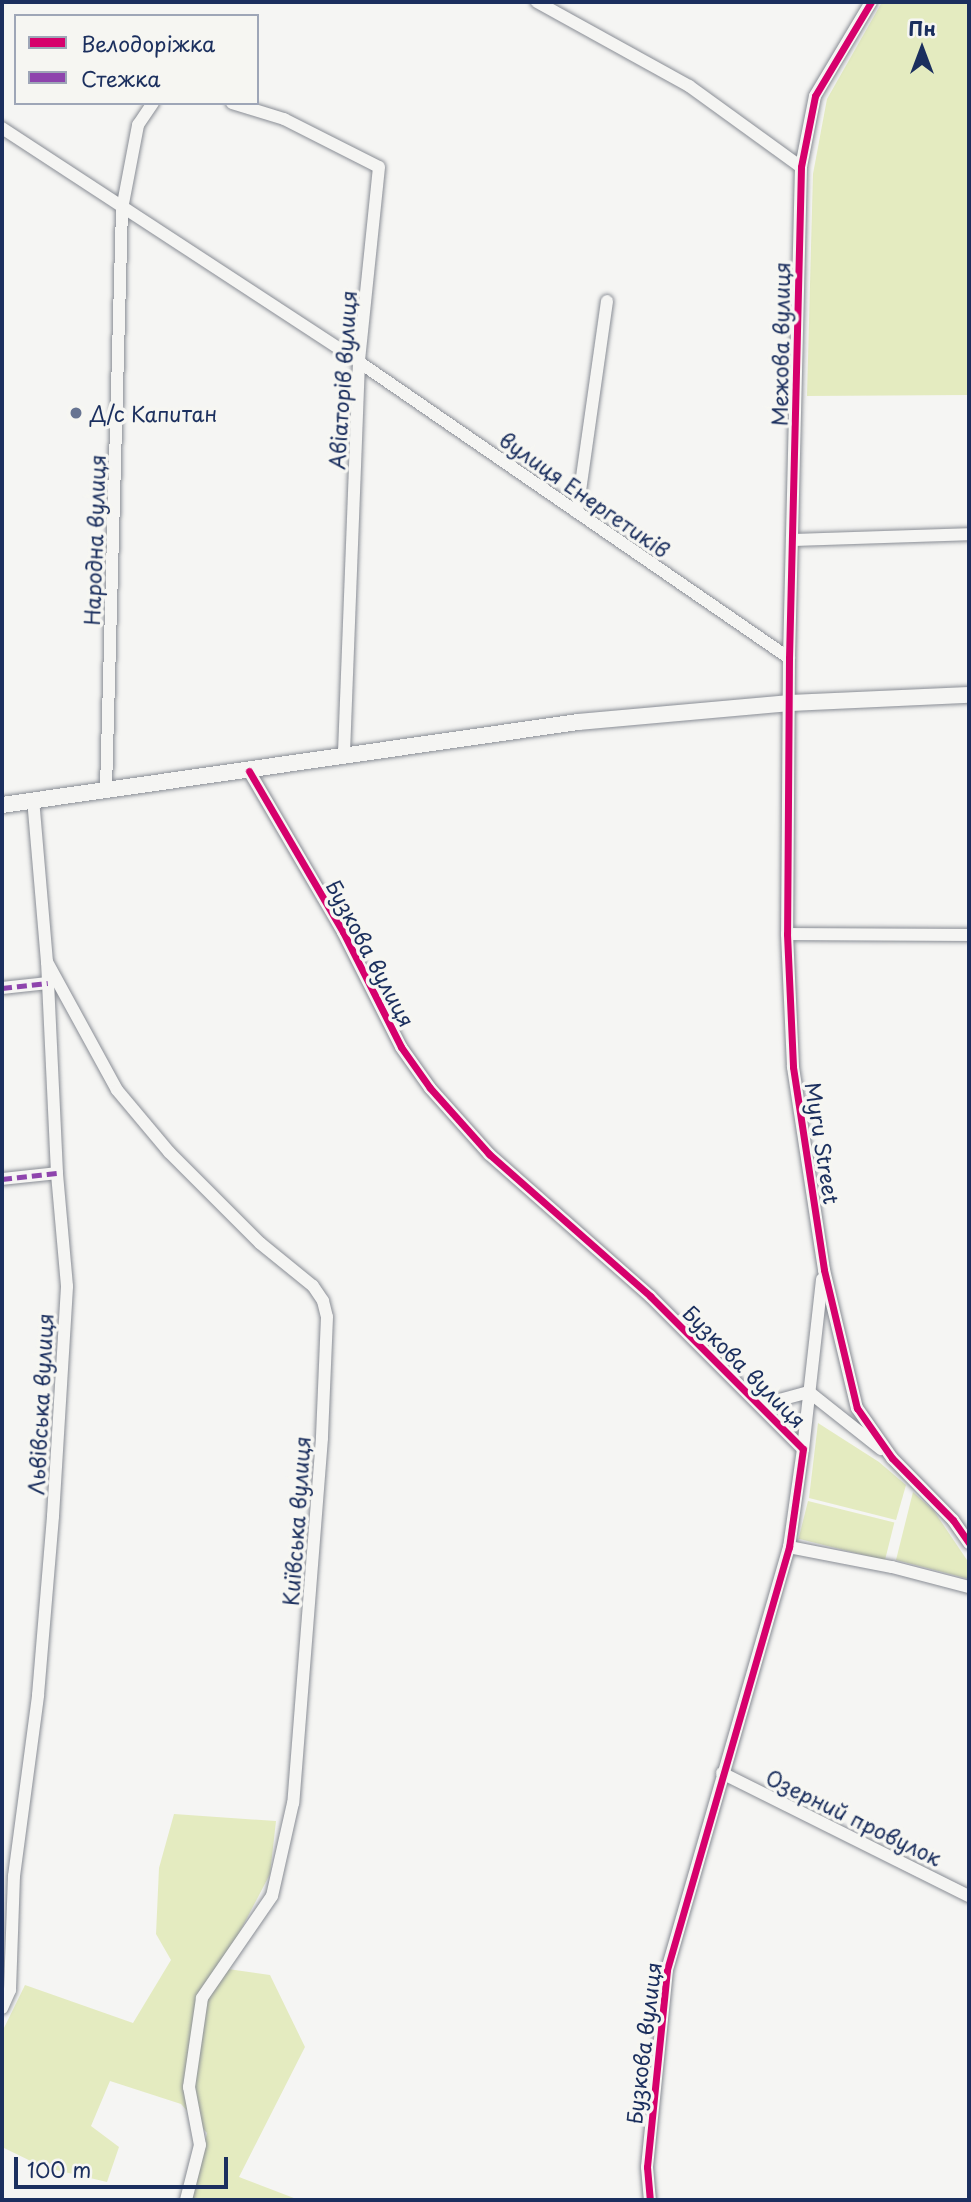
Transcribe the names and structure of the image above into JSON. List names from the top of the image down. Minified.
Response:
{"streets":{"street":["Межова вулиця","Авіаторів вулиця","вулиця Енергетиків","Народна вулиця","Бузкова вулиця","Myru Street","Львівська вулиця","Київська вулиця","Озерний провулок"]},"crossings":[["Межова вулиця","вулиця Енергетиків"],["Межова вулиця","Myru Street"],["Авіаторів вулиця","вулиця Енергетиків"],["вулиця Енергетиків","Народна вулиця"],["Бузкова вулиця","Озерний провулок"],["Львівська вулиця","Київська вулиця"]],"places":["Д/с Капитан"],"legend":["Велодоріжка","Стежка"],"scale_bar":"100 m","north":"top"}
